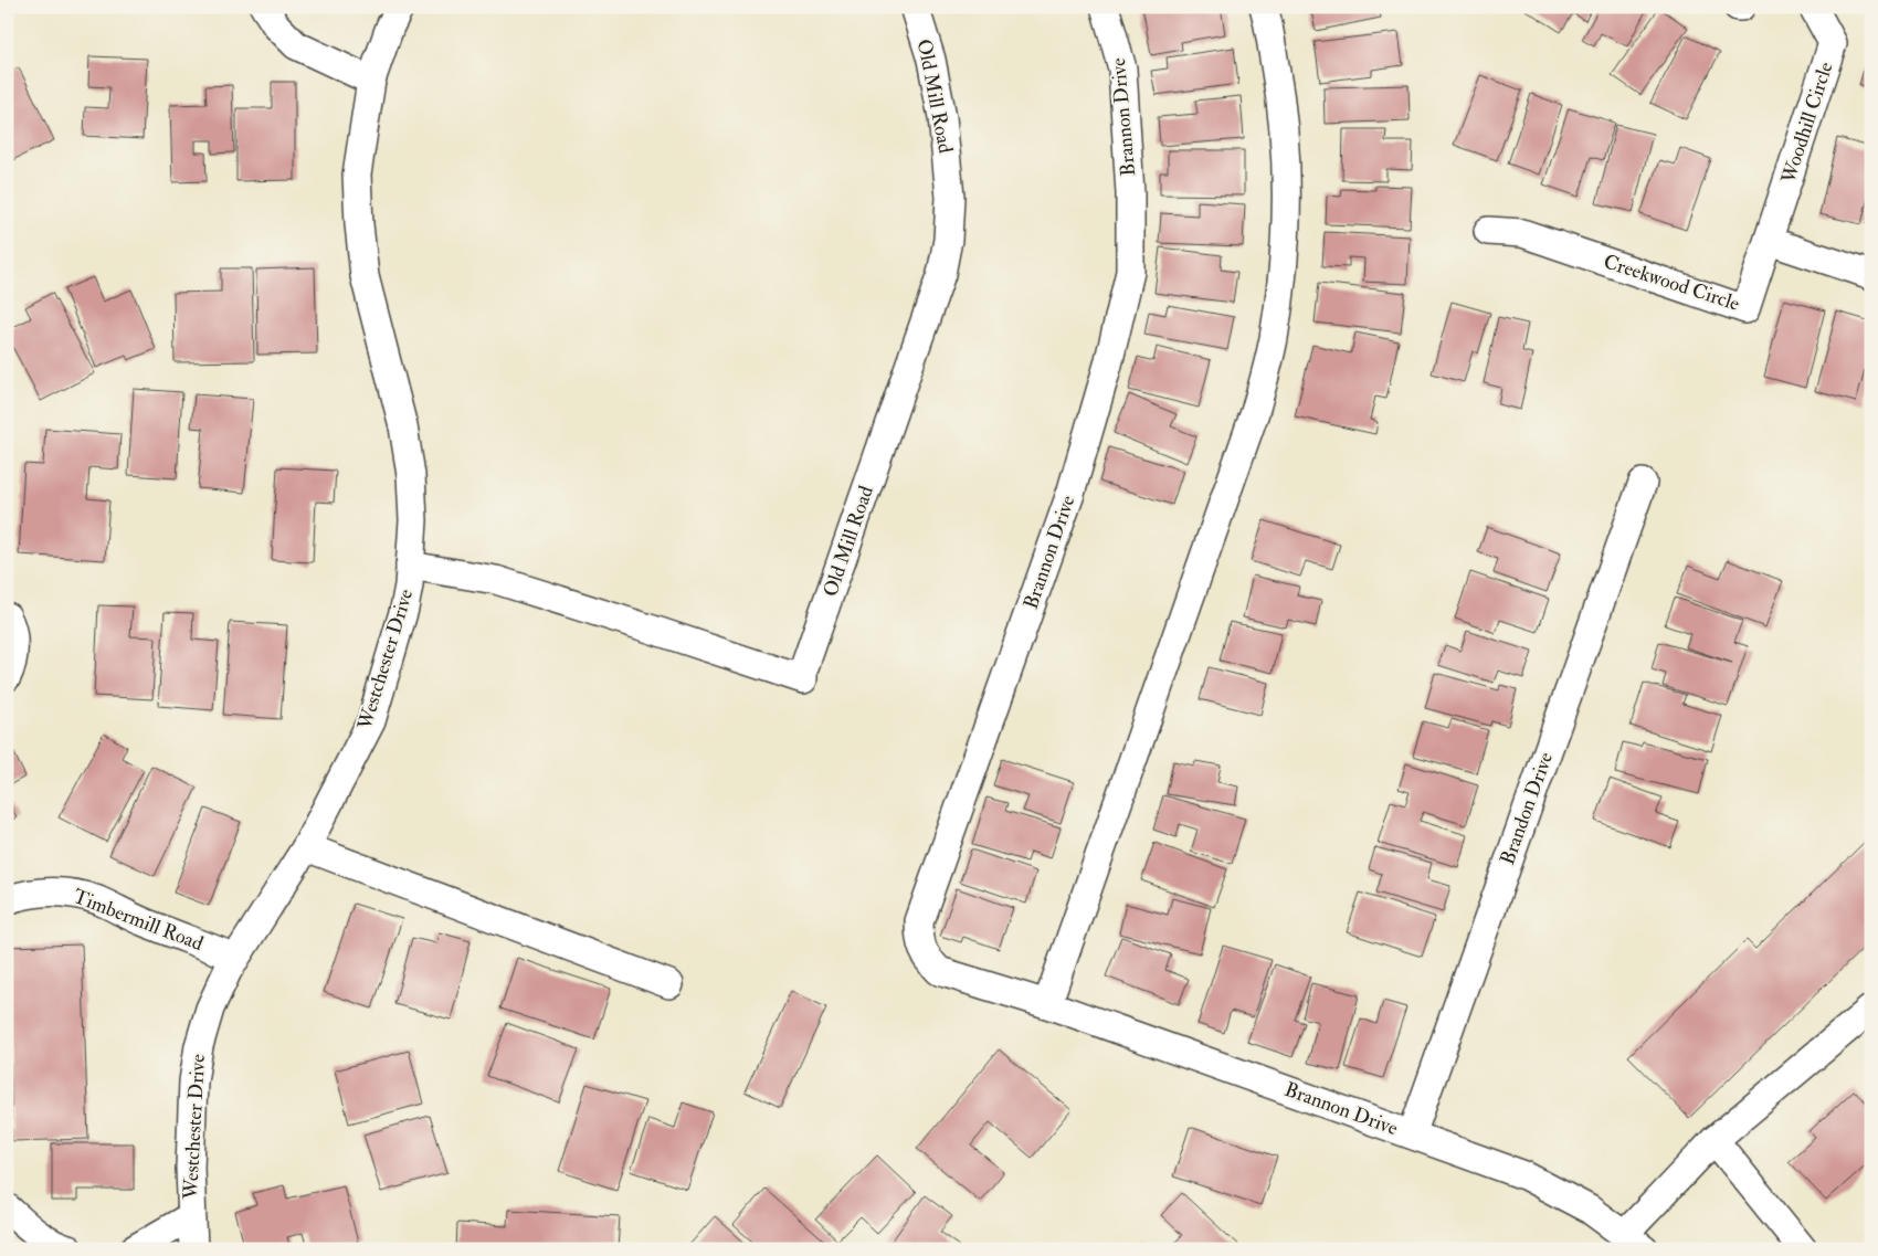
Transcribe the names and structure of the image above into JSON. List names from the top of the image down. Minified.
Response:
{"streets":{"street":["Old Mill Road","Brannon Drive","Woodhill Circle","Creekwood Circle","Westchester Drive","Brandon Drive","Timbermill Road"]},"crossings":[["Old Mill Road","Westchester Drive"],["Brannon Drive","Brandon Drive"],["Woodhill Circle","Creekwood Circle"],["Westchester Drive","Timbermill Road"]]}
